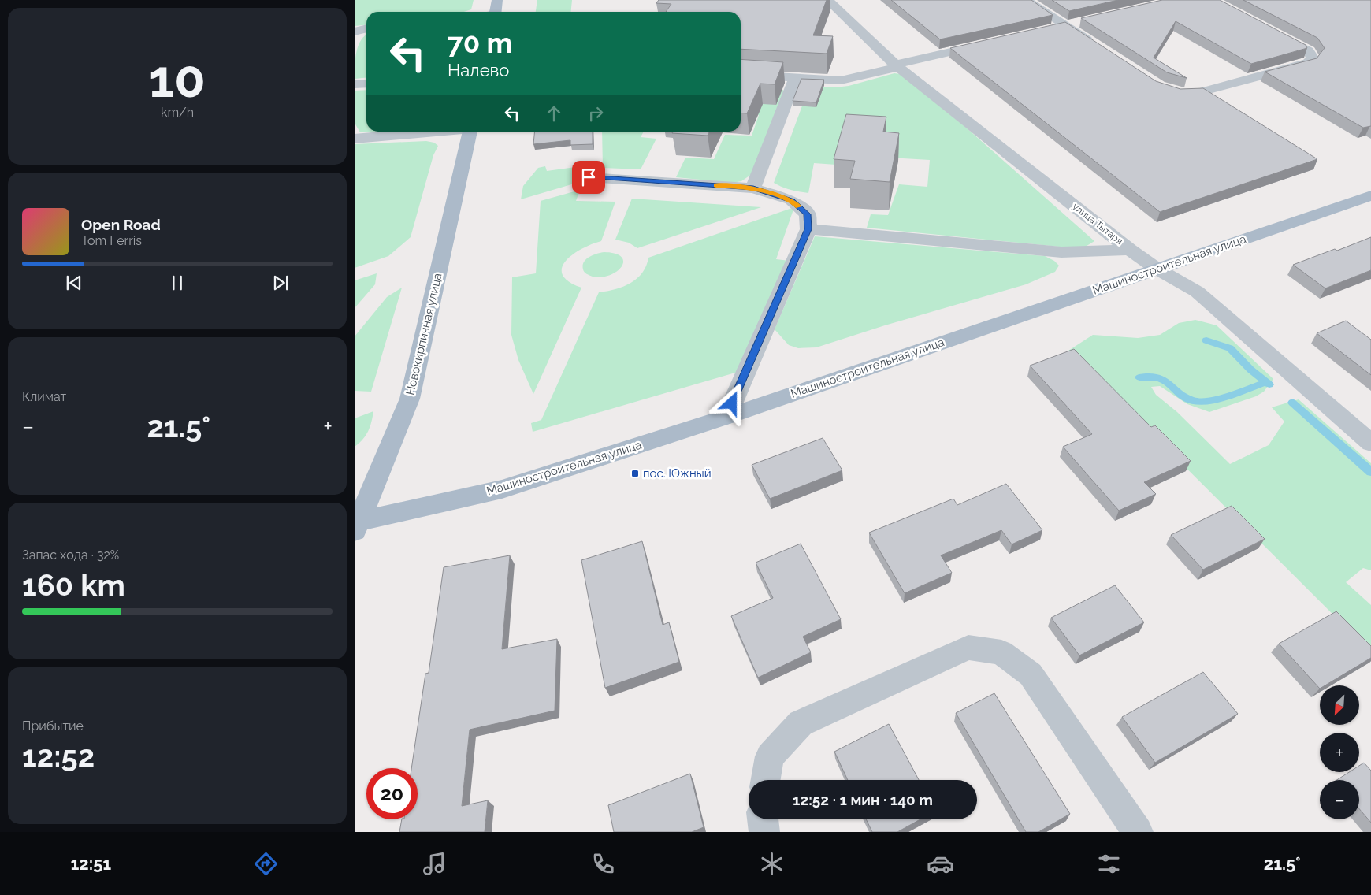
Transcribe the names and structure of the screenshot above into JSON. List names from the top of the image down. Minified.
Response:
{"streets":{"main road":["Машиностроительная улица","Новокирпичная улица"],"street":["улица Тытаря"]},"crossings":[["улица Тытаря","Машиностроительная улица"],["Машиностроительная улица","Новокирпичная улица"]],"places":{"transit":["пос. Южный"]},"north":"bottom left","page":{"tile":[["10","km/h"],"Климат",["Запас хода · 32%","160 km"],["Прибытие","12:52"]],"turn":["70 m","Налево"],"song":["Open Road","Tom Ferris"],"heat":["−","21.5°","+"],"map_buttons":["+","−"],"limit":"20","trip":"12:52 · 1 мин · 140 m","tabs":["12:51","21.5°"]}}
